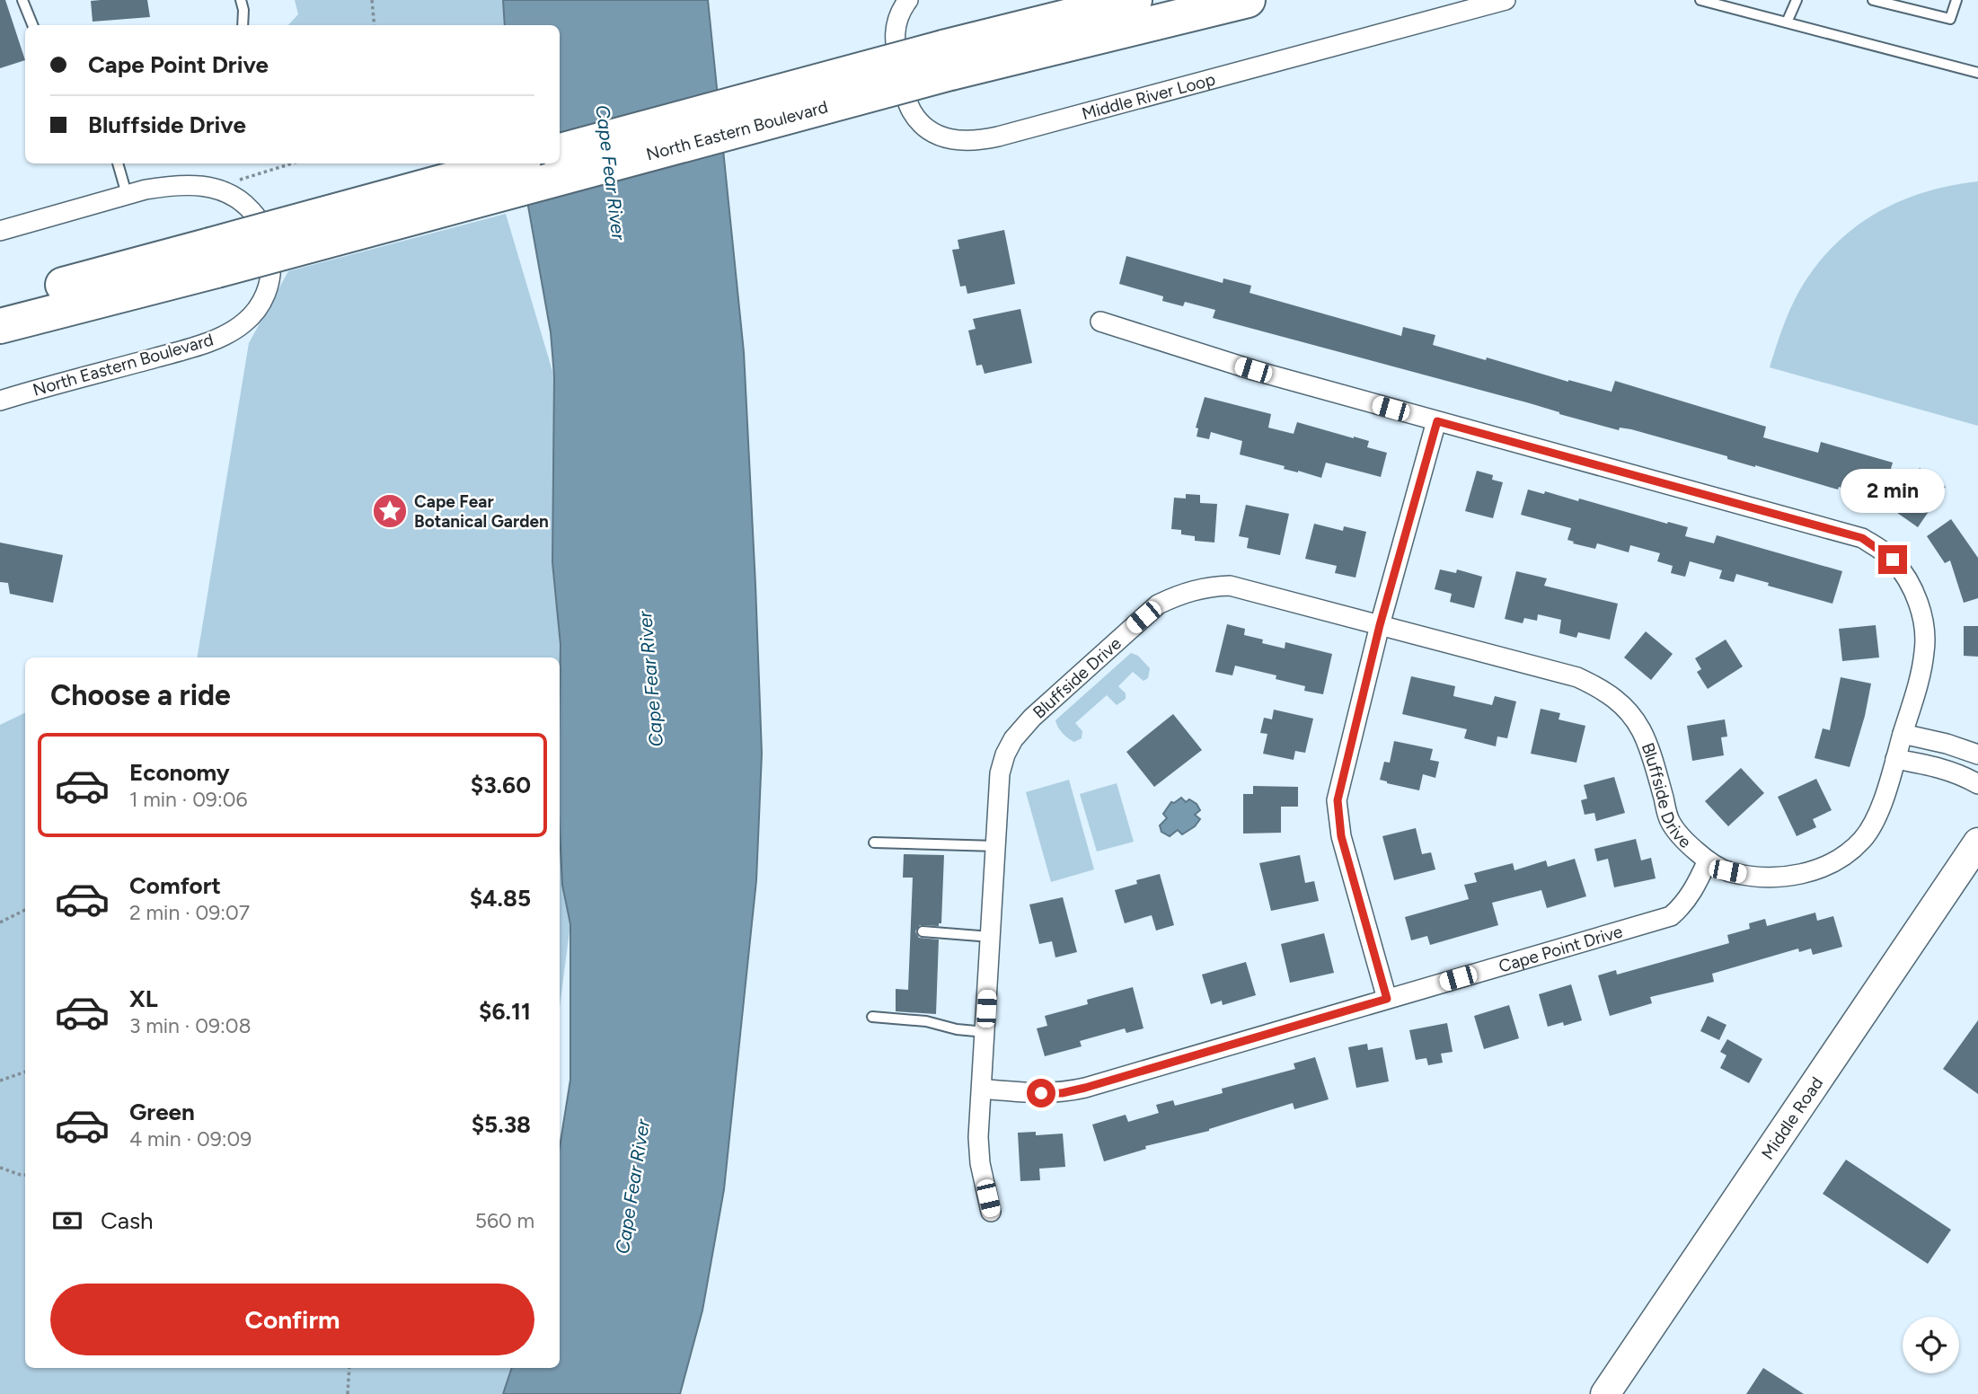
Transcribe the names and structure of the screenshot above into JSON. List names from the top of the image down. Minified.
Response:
{"streets":{"highway":["North Eastern Boulevard"],"main road":["Middle Road"],"street":["Middle River Loop","Bluffside Drive","Cape Point Drive"]},"crossings":[["Bluffside Drive","Cape Point Drive"]],"water":["Cape Fear River"],"places":{"place":["Cape Fear Botanical Garden"]},"page":{"banner":["Cape Point Drive","Bluffside Drive"],"bubble":"2 min","heading":"Choose a ride","list":[{"name":"Economy","note":"1 min · 09:06","value":"$3.60"},{"name":"Comfort","note":"2 min · 09:07","value":"$4.85"},{"name":"XL","note":"3 min · 09:08","value":"$6.11"},{"name":"Green","note":"4 min · 09:09","value":"$5.38"}],"pay":["Cash","560 m"],"buttons":"Confirm"}}
